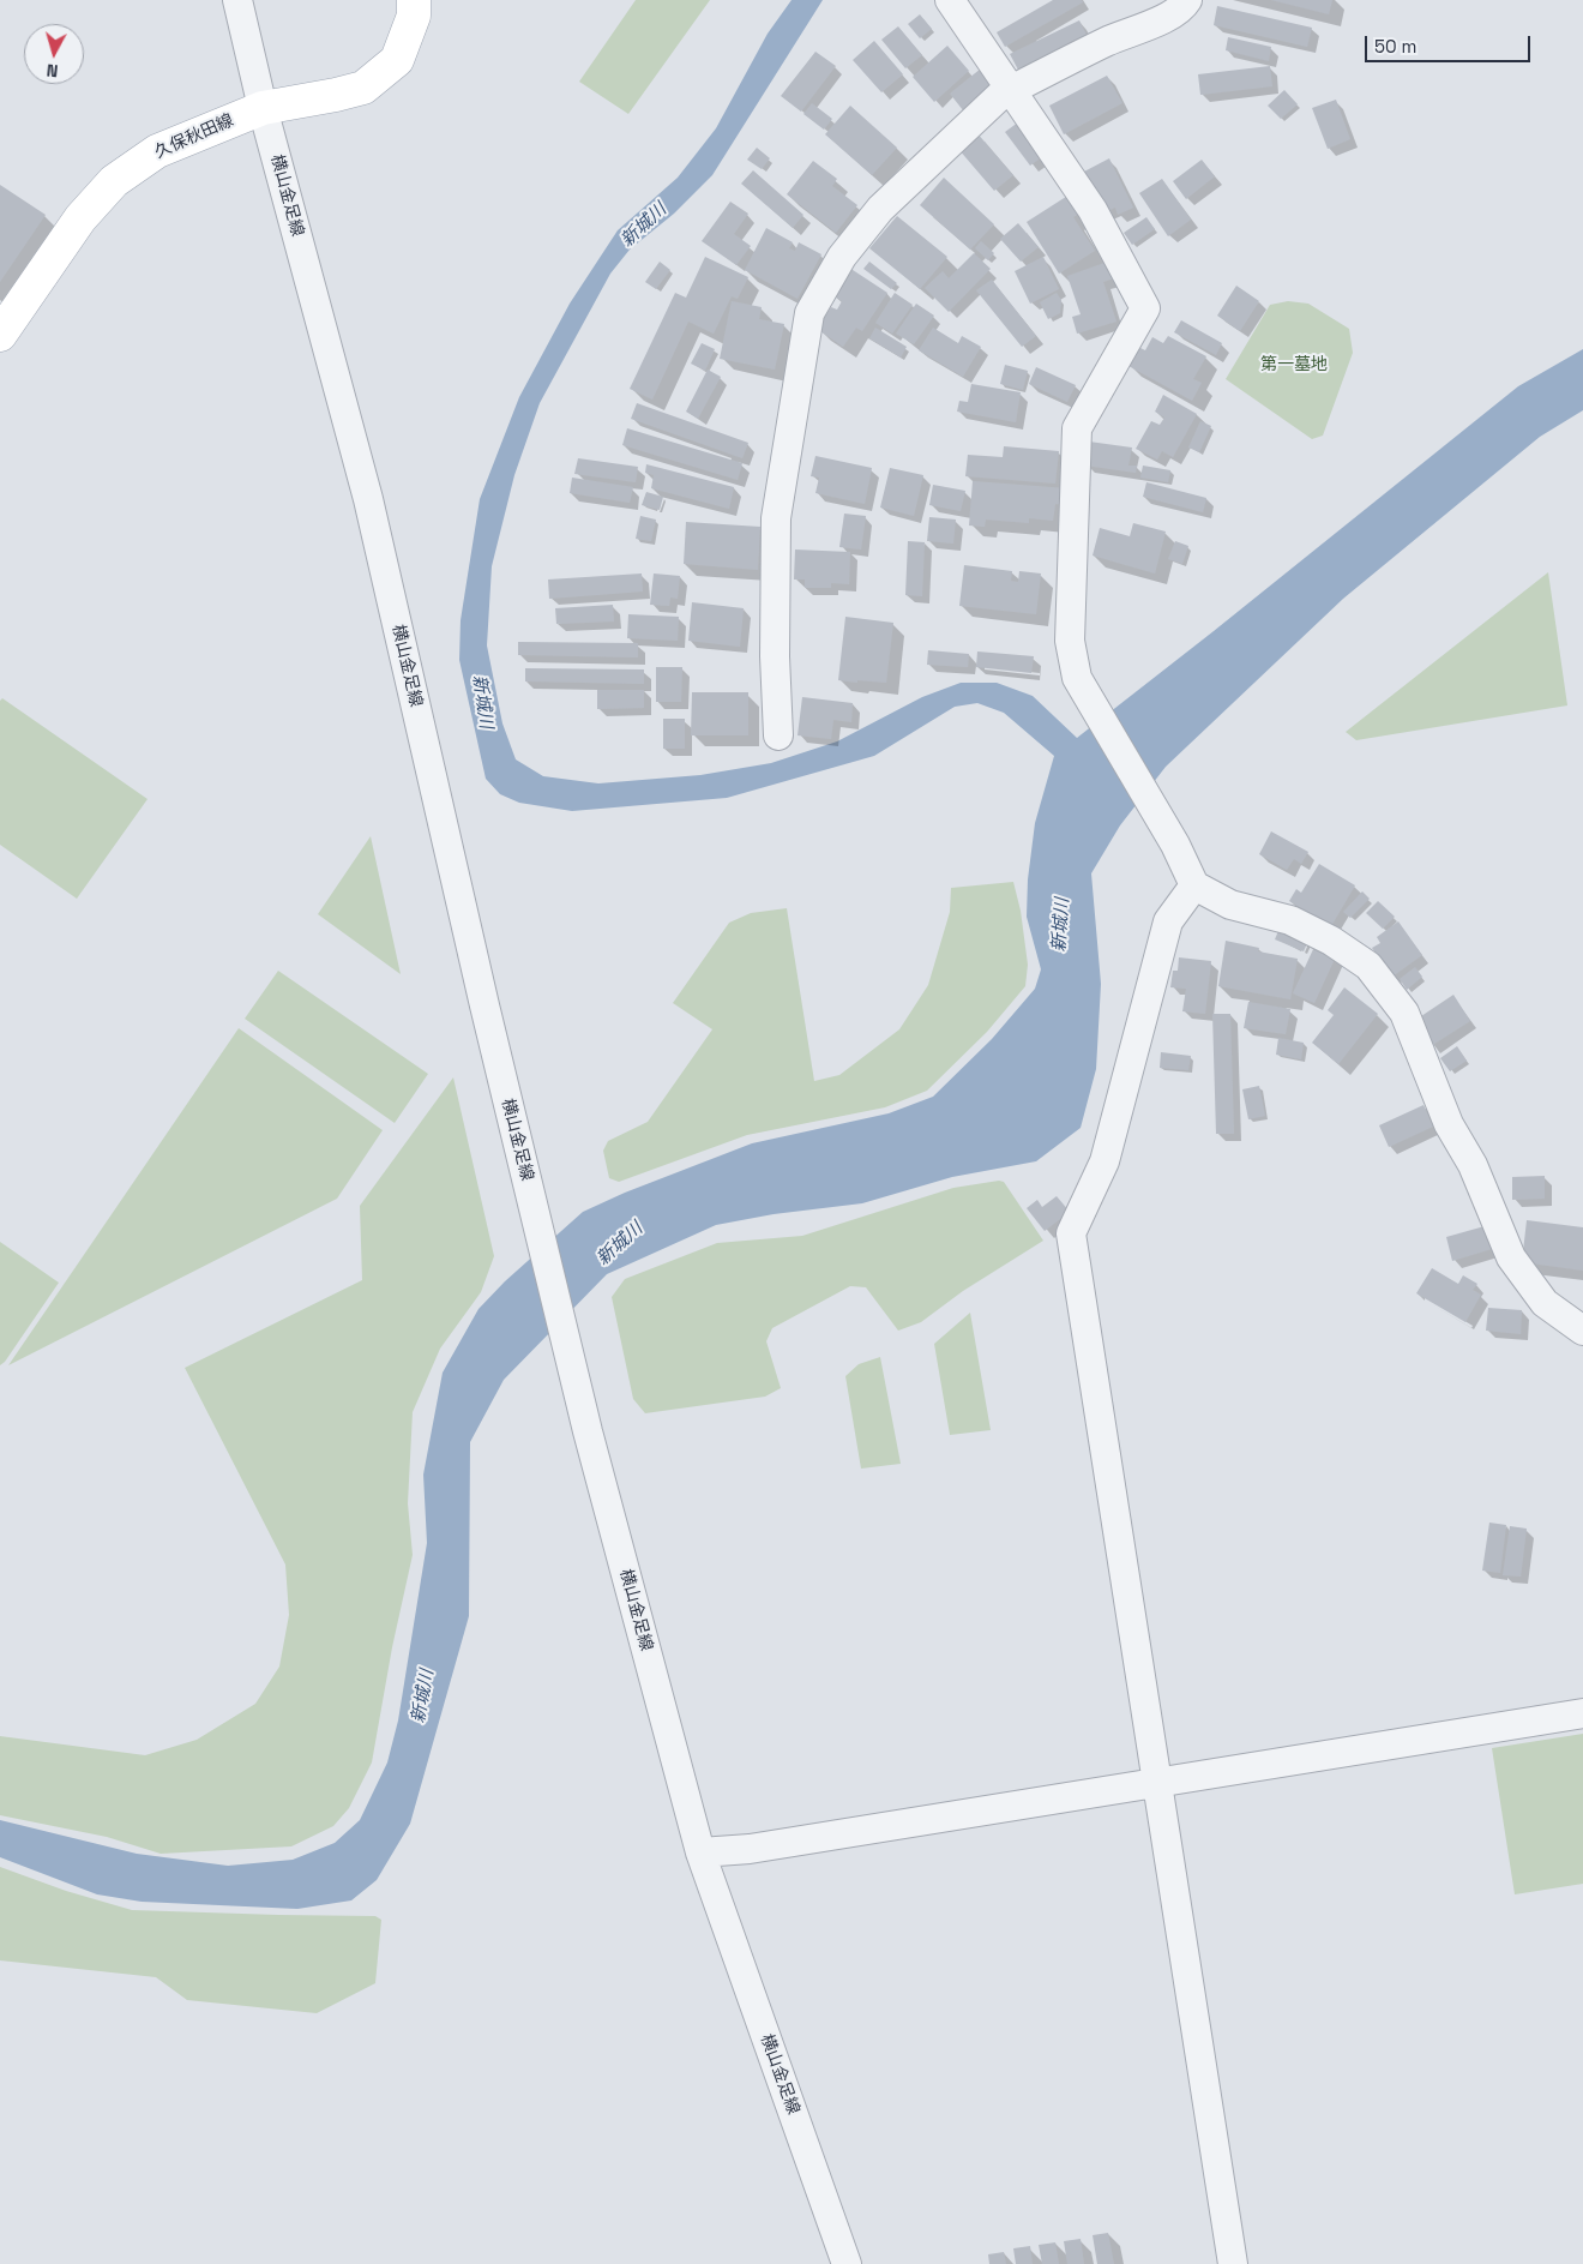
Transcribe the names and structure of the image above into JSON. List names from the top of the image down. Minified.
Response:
{"streets":{"main road":["久保秋田線"],"street":["横山金足線"]},"crossings":[["久保秋田線","横山金足線"]],"water":["新城川"],"parks":["第一墓地"],"scale_bar":"50 m","north":"bottom"}
